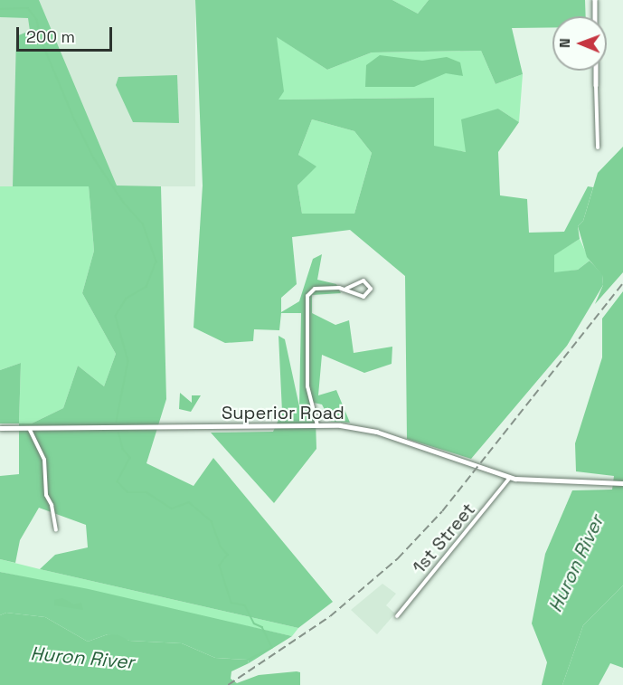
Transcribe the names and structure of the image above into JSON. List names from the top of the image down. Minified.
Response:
{"streets":{"main road":["Superior Road"],"street":["1st Street"]},"crossings":[["Superior Road","1st Street"]],"water":["Huron River"],"scale_bar":"200 m","north":"left"}
